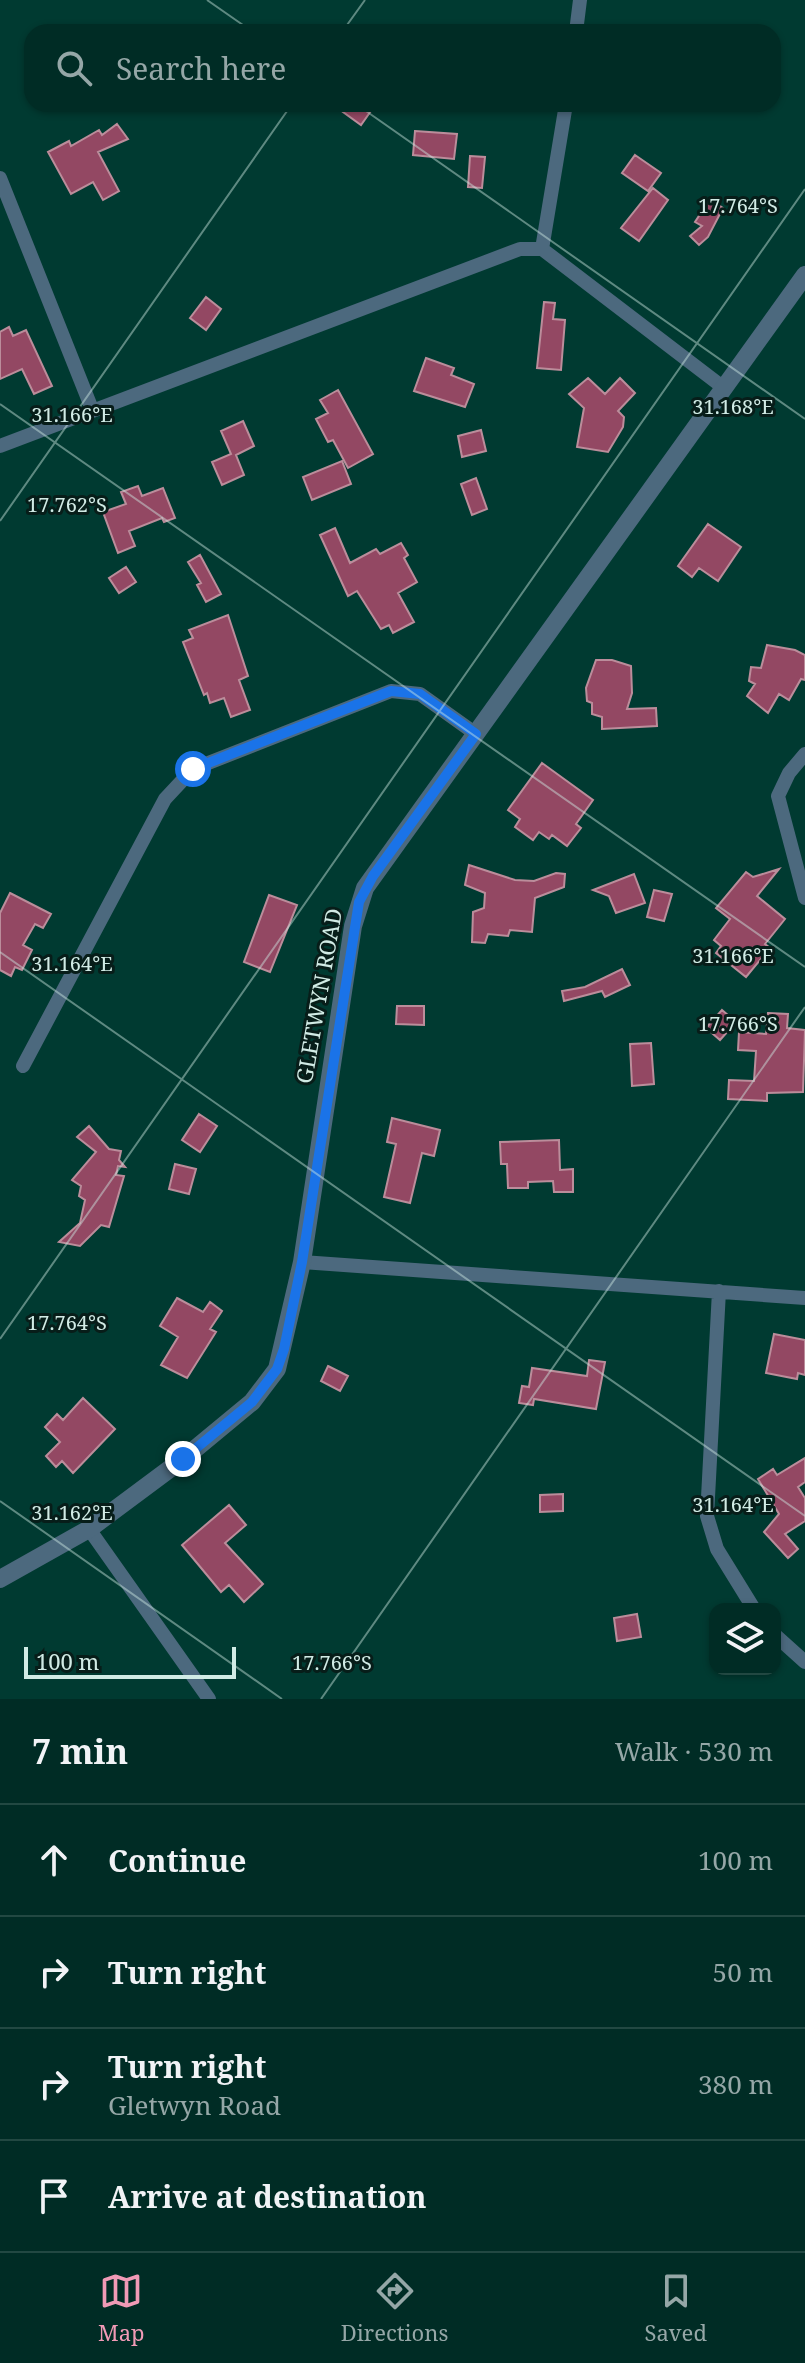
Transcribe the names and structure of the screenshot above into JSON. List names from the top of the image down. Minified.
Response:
{"streets":{"street":["GLETWYN ROAD"]},"scale_bar":"100 m","page":{"search":"Search here","scale":"100 m","heading":["7 min","Walk · 530 m"],"list":[["Continue","100 m"],["Turn right","50 m"],["Turn right","Gletwyn Road","380 m"],"Arrive at destination"],"nav":["Map","Directions","Saved"]},"coordinates":["17.764°S","31.168°E","31.166°E","17.762°S","31.164°E","17.766°S","31.162°E"]}
